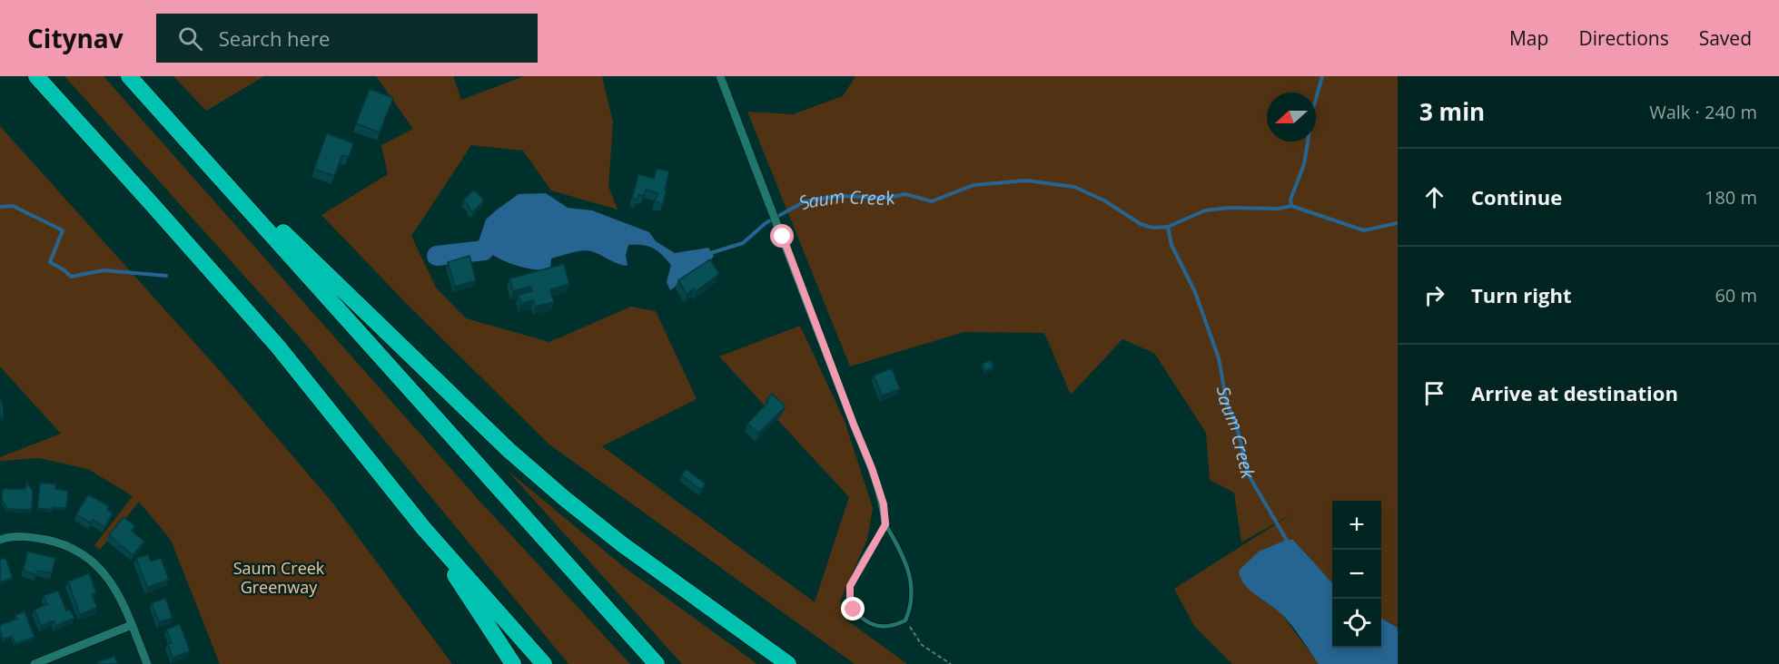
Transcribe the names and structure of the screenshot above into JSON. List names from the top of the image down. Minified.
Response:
{"water":["Saum Creek"],"parks":["Saum Creek Greenway"],"north":"left","page":{"header":"Citynav","search":"Search here","nav":["Map","Directions","Saved"],"heading":["3 min","Walk · 240 m"],"list":[["Continue","180 m"],["Turn right","60 m"],"Arrive at destination"],"map_buttons":["+","−"]}}
